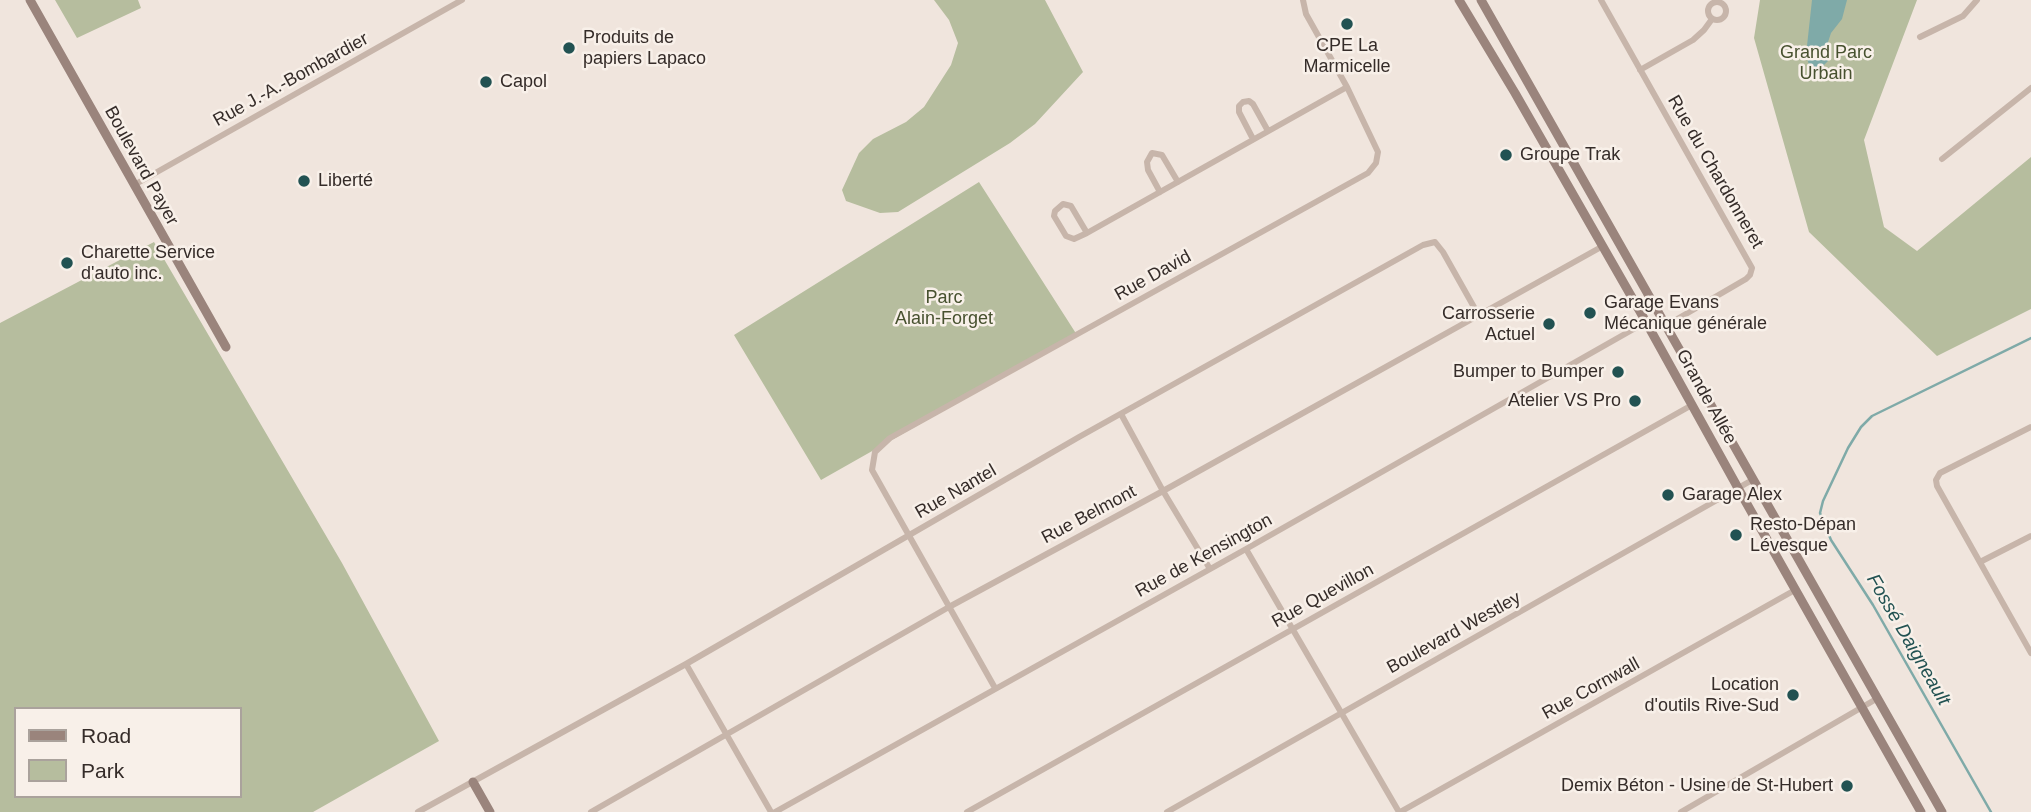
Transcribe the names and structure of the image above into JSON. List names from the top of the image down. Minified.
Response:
{"streets":{"main road":["Boulevard Payer","Grande Allée"],"street":["Rue J.-A.-Bombardier","Rue du Chardonneret","Rue David","Rue Nantel","Rue Belmont","Rue de Kensington","Rue Quevillon","Boulevard Westley","Rue Cornwall"]},"crossings":[["Rue J.-A.-Bombardier","Boulevard Payer"],["Rue du Chardonneret","Grande Allée"],["Rue David","Rue Nantel"],["Grande Allée","Rue Belmont"],["Grande Allée","Rue de Kensington"],["Grande Allée","Rue Quevillon"],["Grande Allée","Boulevard Westley"],["Grande Allée","Rue Cornwall"],["Rue Nantel","Rue Belmont"]],"water":["Fossé Daigneault"],"parks":["Grand Parc Urbain","Parc Alain-Forget"],"places":["CPE La Marmicelle","Produits de papiers Lapaco","Capol","Groupe Trak","Liberté","Charette Service d'auto inc.","Garage Evans Mécanique générale","Carrosserie Actuel","Bumper to Bumper","Atelier VS Pro","Garage Alex","Resto-Dépan Lévesque","Location d'outils Rive-Sud","Demix Béton - Usine de St-Hubert"],"legend":["Road","Park"]}
